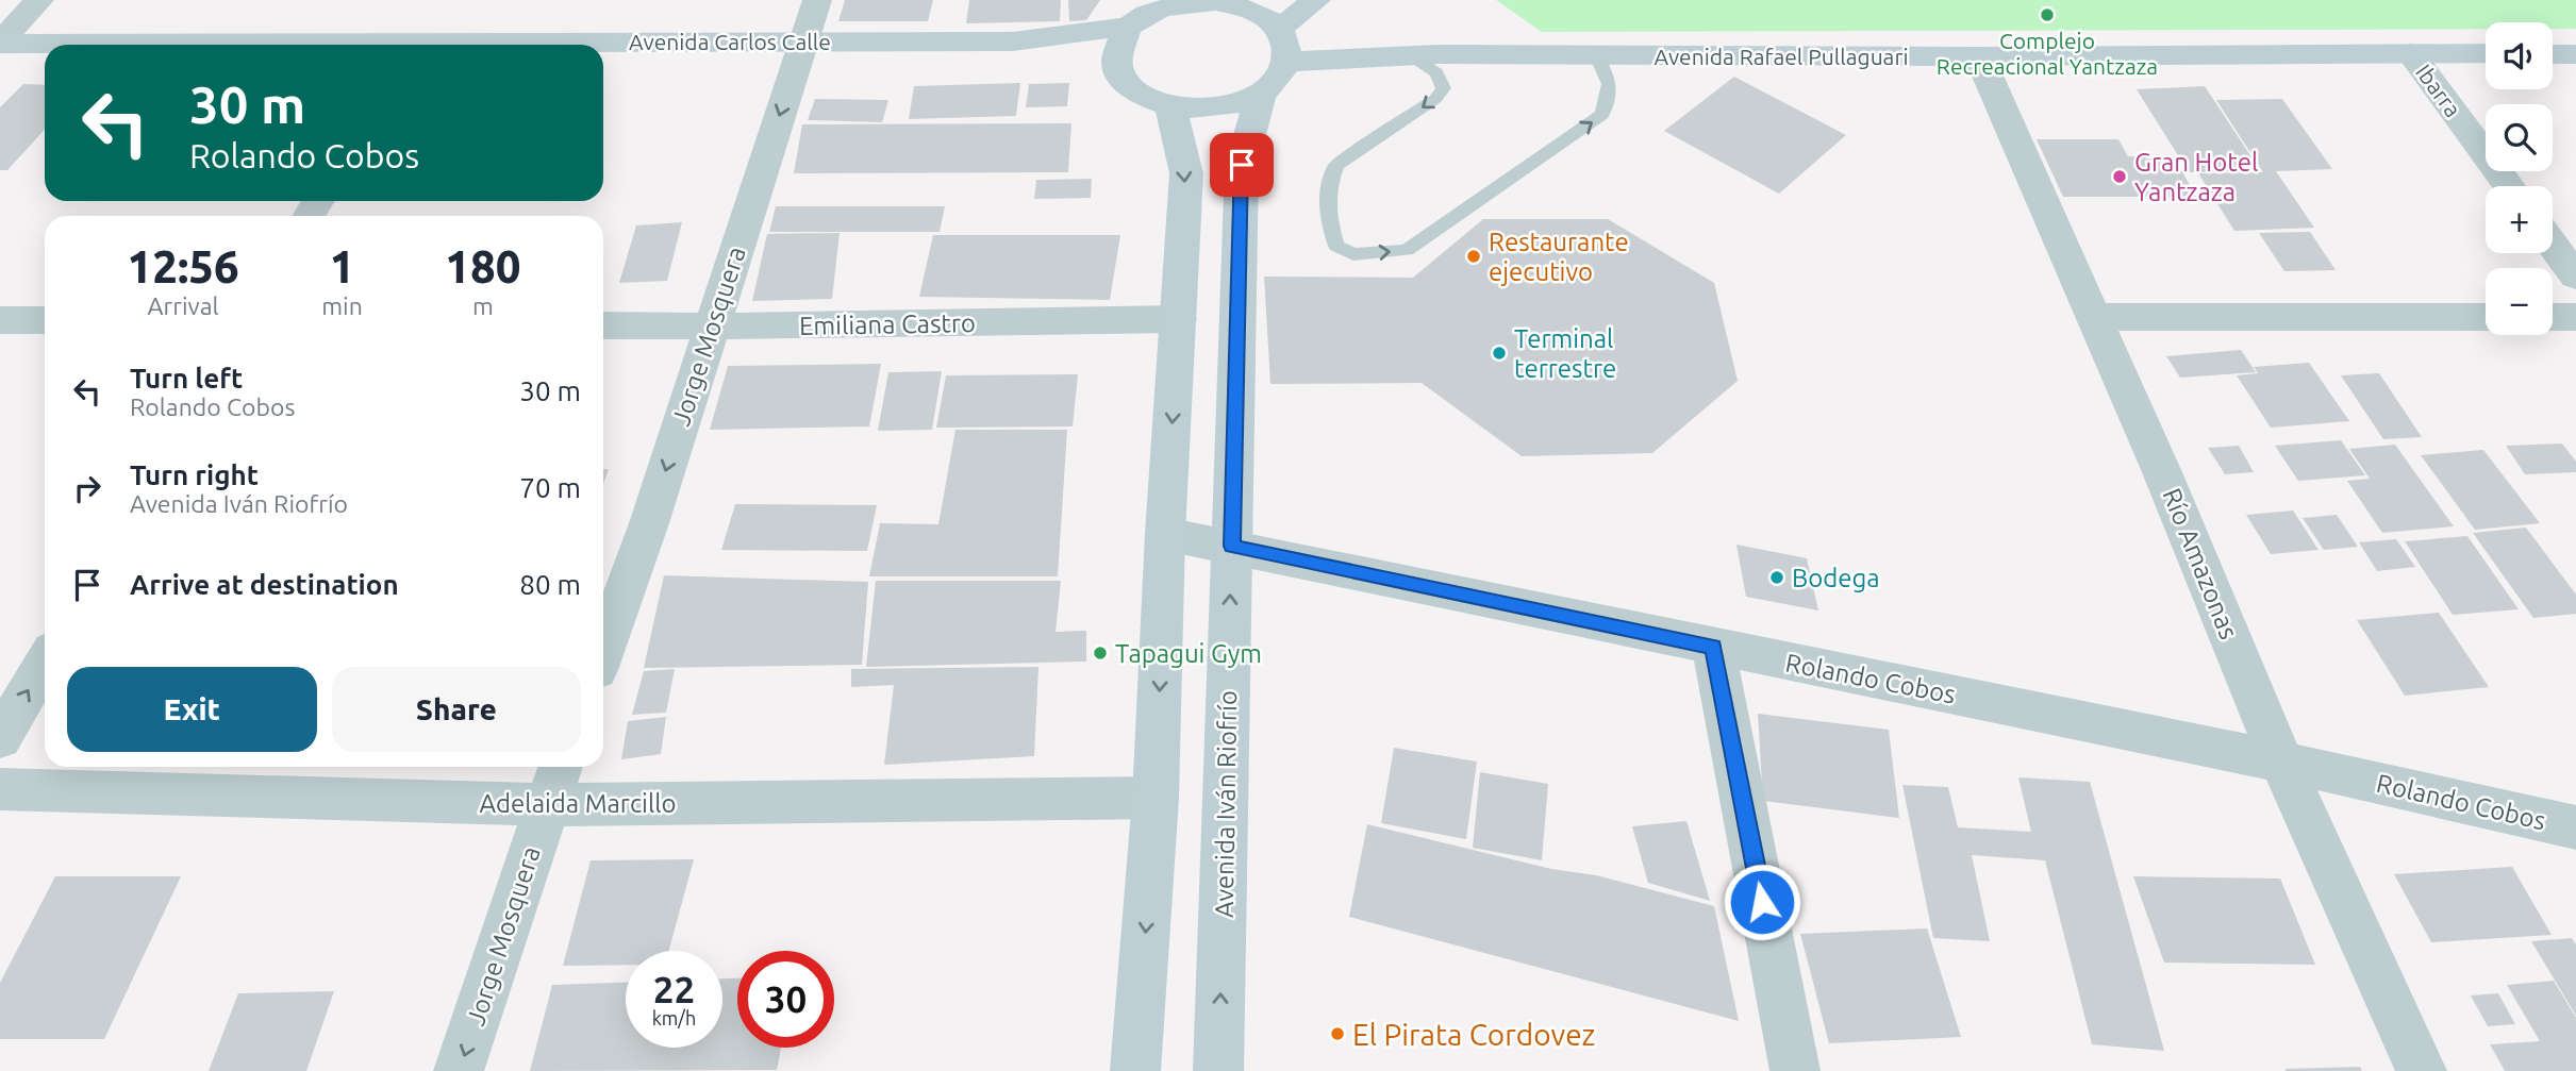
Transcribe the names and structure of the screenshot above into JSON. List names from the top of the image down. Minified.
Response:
{"streets":{"street":["Avenida Carlos Calle","Avenida Rafael Pullaguari","Ibarra","Emiliana Castro","Jorge Mosquera","Río Amazonas","Rolando Cobos","Adelaida Marcillo","Avenida Iván Riofrío"]},"crossings":[["Avenida Carlos Calle","Avenida Rafael Pullaguari"],["Avenida Carlos Calle","Jorge Mosquera"],["Avenida Carlos Calle","Avenida Iván Riofrío"],["Avenida Rafael Pullaguari","Ibarra"],["Avenida Rafael Pullaguari","Río Amazonas"],["Avenida Rafael Pullaguari","Avenida Iván Riofrío"],["Emiliana Castro","Jorge Mosquera"],["Jorge Mosquera","Adelaida Marcillo"],["Río Amazonas","Rolando Cobos"],["Rolando Cobos","Avenida Iván Riofrío"]],"one_way":["Jorge Mosquera"],"places":["Complejo Recreacional Yantzaza","Gran Hotel Yantzaza","Restaurante ejecutivo","Terminal terrestre","Bodega","Tapagui Gym","El Pirata Cordovez"],"page":{"map_buttons":["+","−"],"turn":["30 m","Rolando Cobos"],"eta":["12:56","Arrival","1","min","180","m"],"list":[{"name":"Turn left","note":"Rolando Cobos","value":"30 m"},{"name":"Turn right","note":"Avenida Iván Riofrío","value":"70 m"},{"name":"Arrive at destination","value":"80 m"}],"buttons":["Exit","Share"],"speed":"22 km/h","limit":"30"}}
